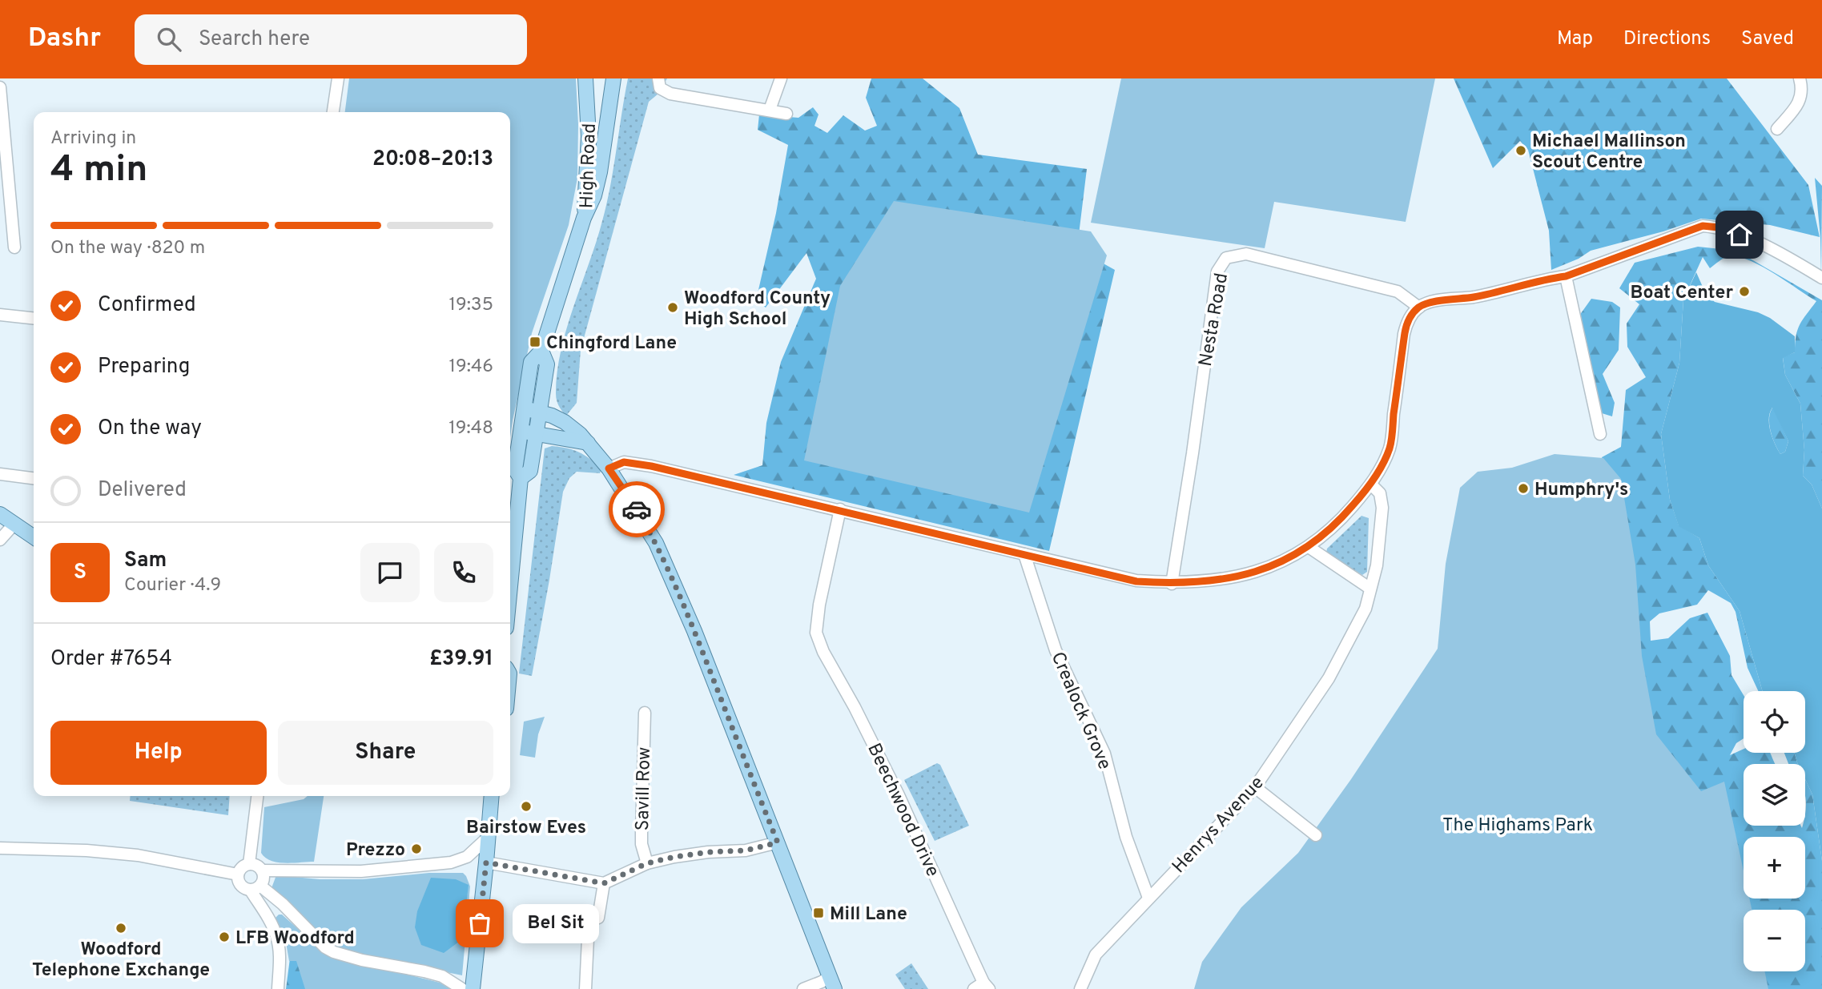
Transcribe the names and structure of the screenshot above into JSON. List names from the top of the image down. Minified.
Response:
{"streets":{"main road":["High Road"],"street":["Nesta Road","Crealock Grove","Savill Row","Beechwood Drive","Henrys Avenue"]},"crossings":[["Crealock Grove","Henrys Avenue"]],"parks":["The Highams Park"],"places":{"other":["Michael Mallinson Scout Centre","Boat Center","Woodford County High School","Humphry's","Bairstow Eves","Prezzo","Bel Sit","Woodford Telephone Exchange","LFB Woodford"],"transit":["Chingford Lane","Mill Lane"]},"page":{"header":"Dashr","search":"Search here","nav":["Map","Directions","Saved"],"heading":["4 min","Arriving in","20:08–20:13"],"panel":["Sam","Courier · 4.9","Order #7654","£39.91"],"bar":"On the way · 820 m","list":[["Confirmed","19:35"],["Preparing","19:46"],["On the way","19:48"],"Delivered"],"round":"S","map_buttons":["+","−"],"buttons":["Help","Share"],"bubble":"Bel Sit"}}
